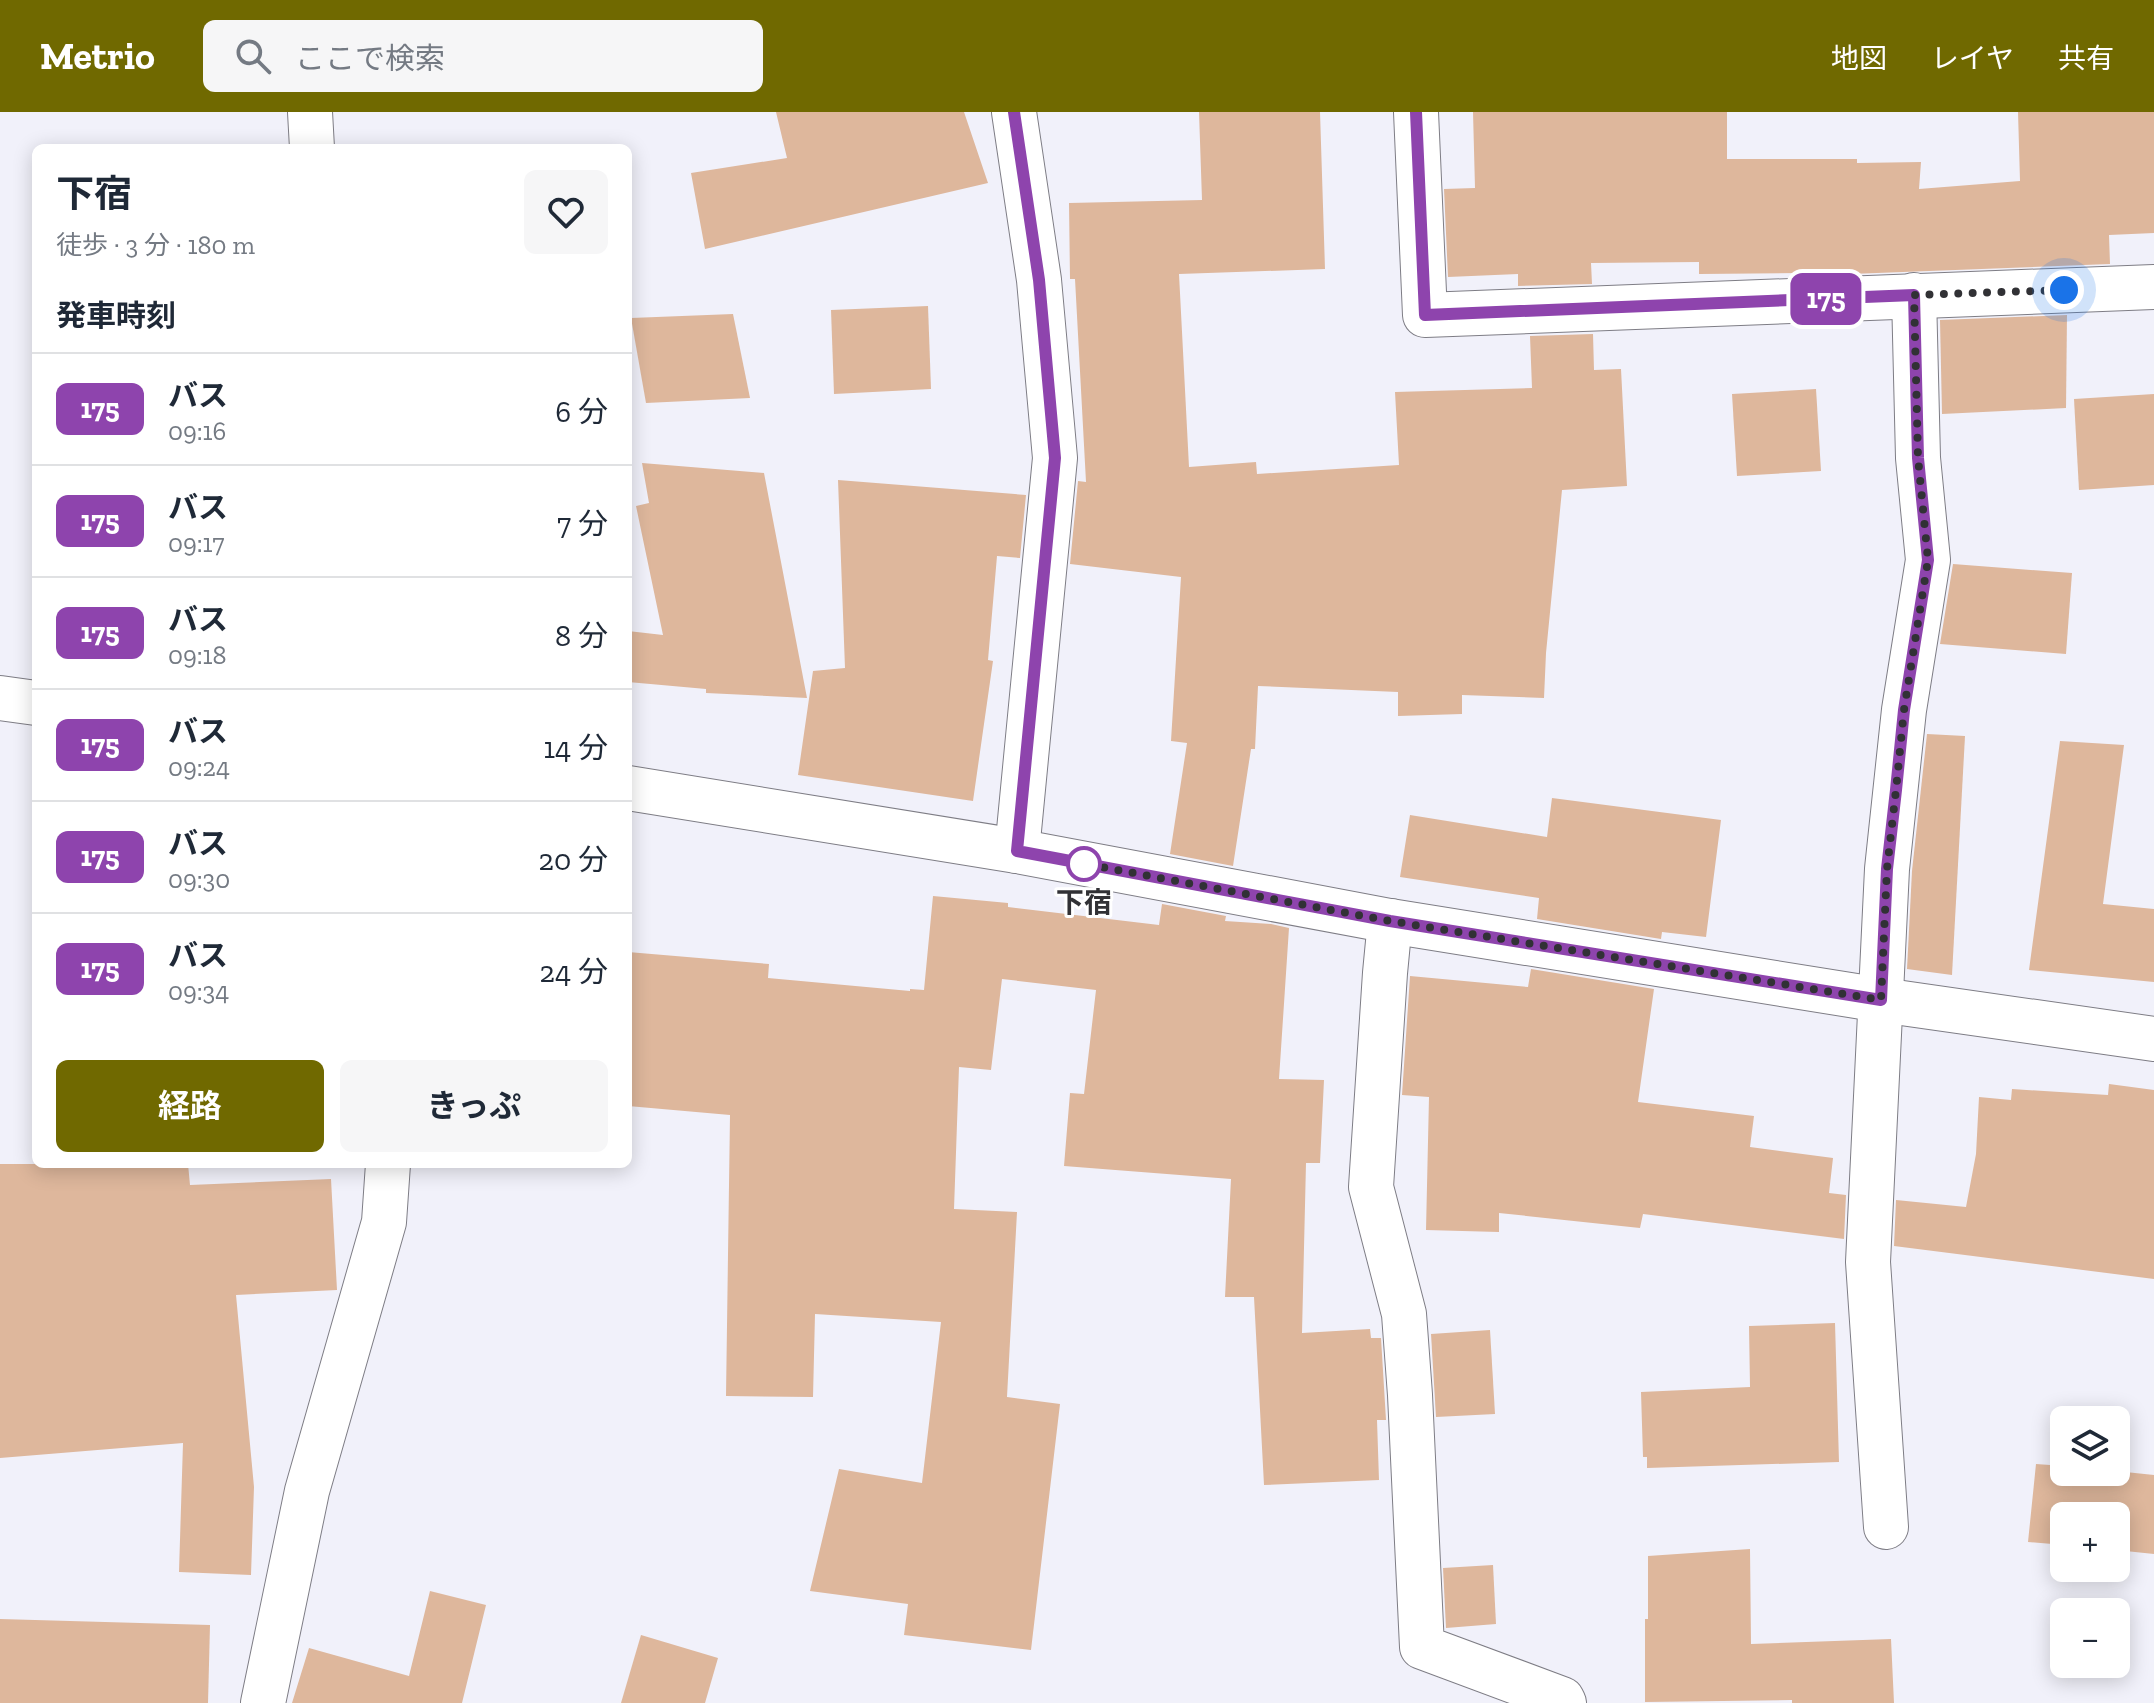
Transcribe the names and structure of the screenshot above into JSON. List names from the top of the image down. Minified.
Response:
{"places":["下宿"],"lines":["bus line 175"],"page":{"header":"Metrio","search":"ここで検索","nav":["地図","レイヤ","共有"],"on_map":"175","heading":[["下宿","徒歩 · 3 分 · 180 m"],"発車時刻"],"list":[{"mark":"175","name":"バス","note":"09:16","value":"6 分"},{"mark":"175","name":"バス","note":"09:17","value":"7 分"},{"mark":"175","name":"バス","note":"09:18","value":"8 分"},{"mark":"175","name":"バス","note":"09:24","value":"14 分"},{"mark":"175","name":"バス","note":"09:30","value":"20 分"},{"mark":"175","name":"バス","note":"09:34","value":"24 分"}],"buttons":["経路","きっぷ"],"map_buttons":["+","−"]}}
